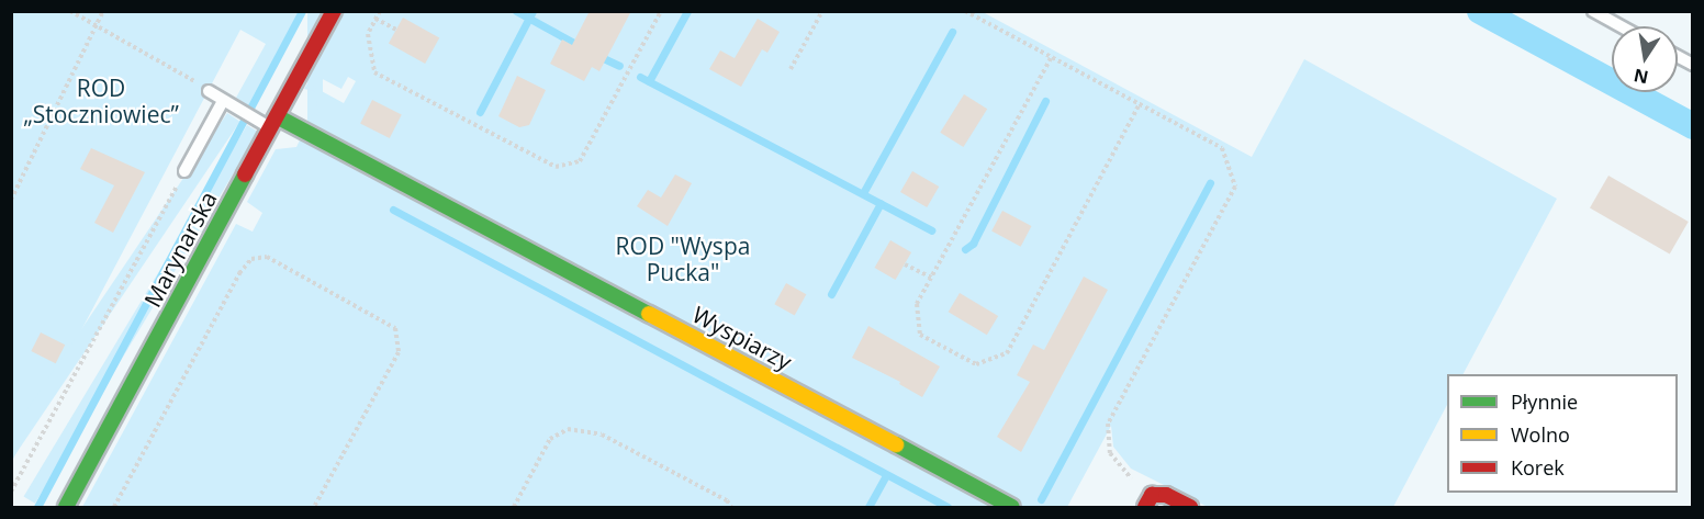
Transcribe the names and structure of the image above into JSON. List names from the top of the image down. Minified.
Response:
{"streets":{"street":["Marynarska","Wyspiarzy"]},"crossings":[["Marynarska","Wyspiarzy"]],"parks":["ROD „Stoczniowiec”","ROD \"Wyspa Pucka\""],"legend":["Płynnie","Wolno","Korek"],"north":"bottom"}
